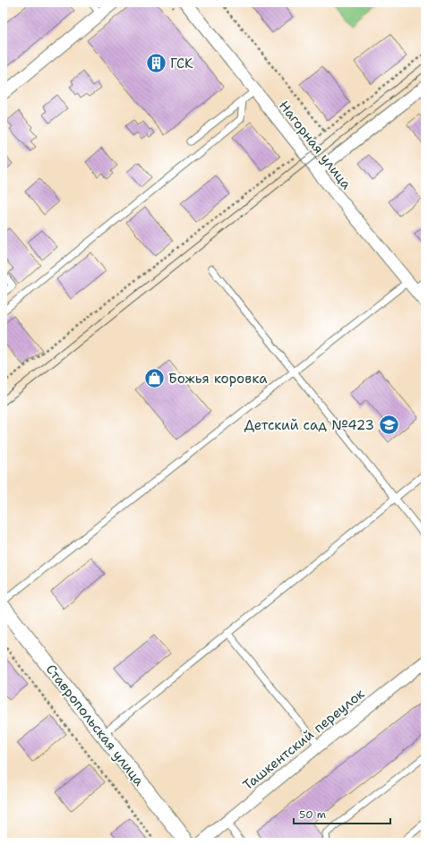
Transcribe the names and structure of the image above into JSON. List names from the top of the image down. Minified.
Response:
{"streets":{"street":["Нагорная улица","Ставропольская улица","Ташкентский переулок"]},"places":{"building":["ГСК"],"shop":["Божья коровка"],"school or university":["Детский сад №423"]},"scale_bar":"50 m"}
